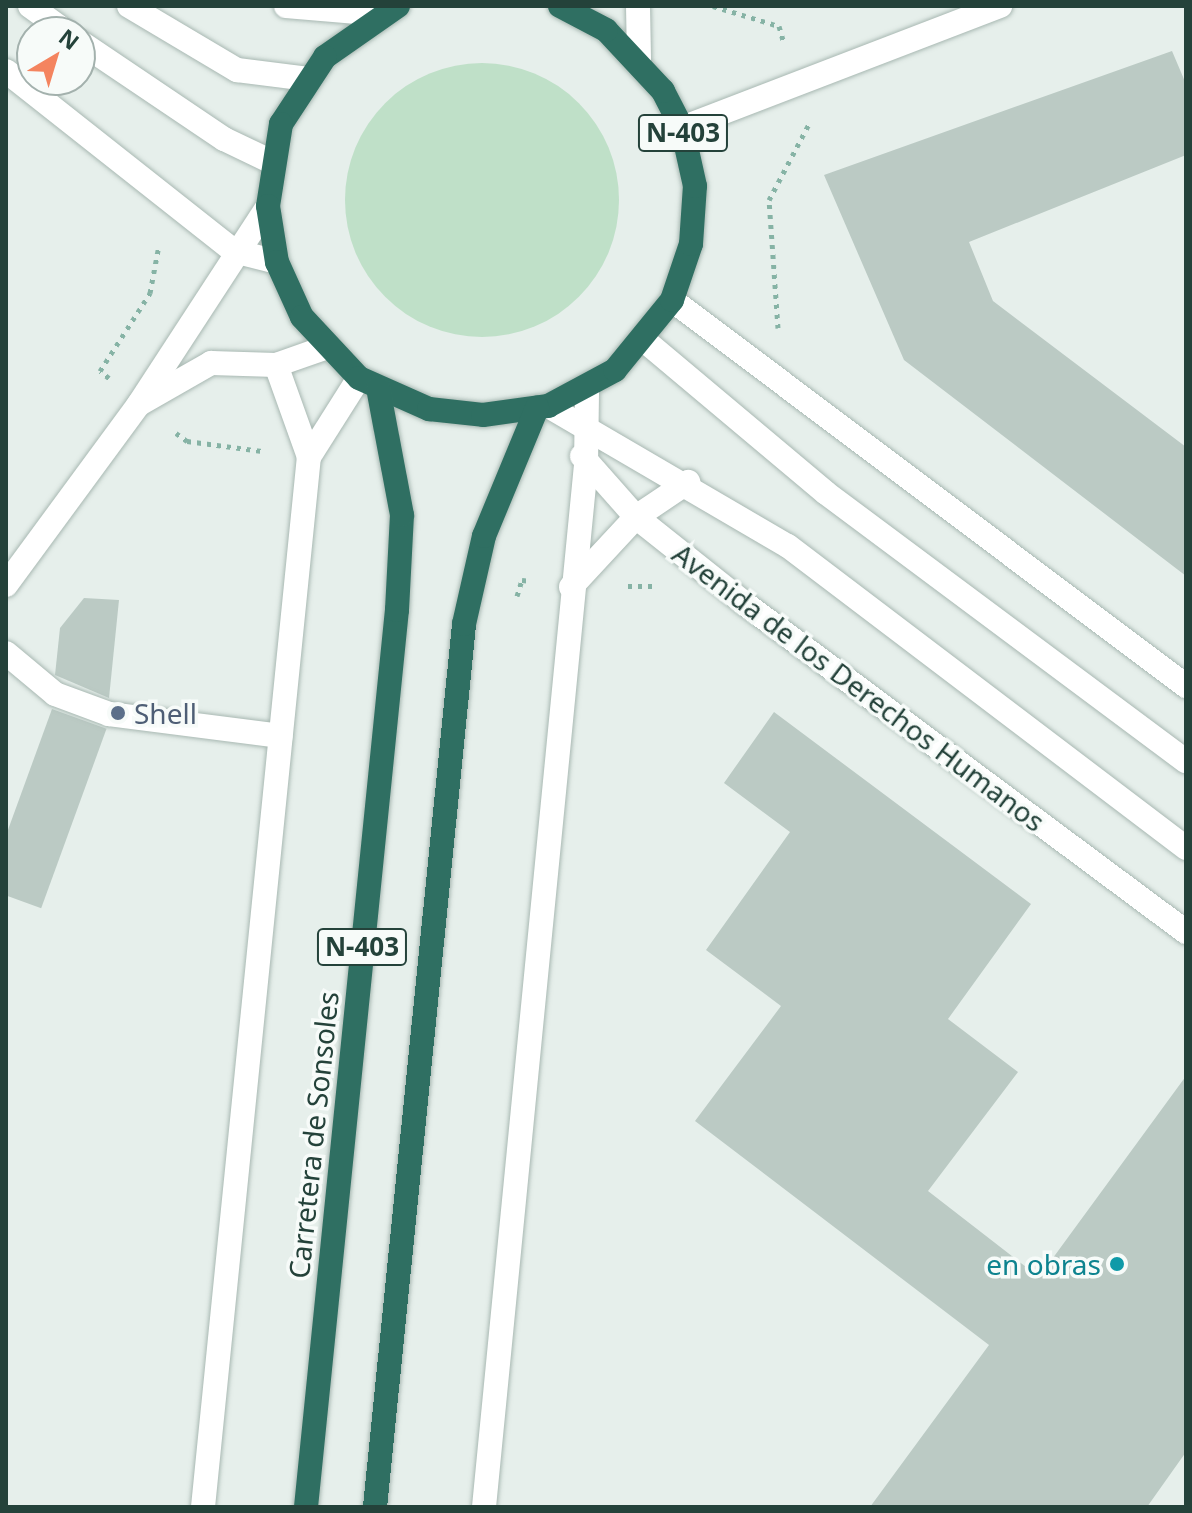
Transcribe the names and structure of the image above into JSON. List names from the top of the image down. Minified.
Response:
{"streets":{"highway":["N-403","Carretera de Sonsoles"],"street":["Avenida de los Derechos Humanos"]},"crossings":[["N-403","Avenida de los Derechos Humanos"],["N-403","Carretera de Sonsoles"]],"places":["Shell","en obras"],"north":"top right"}
